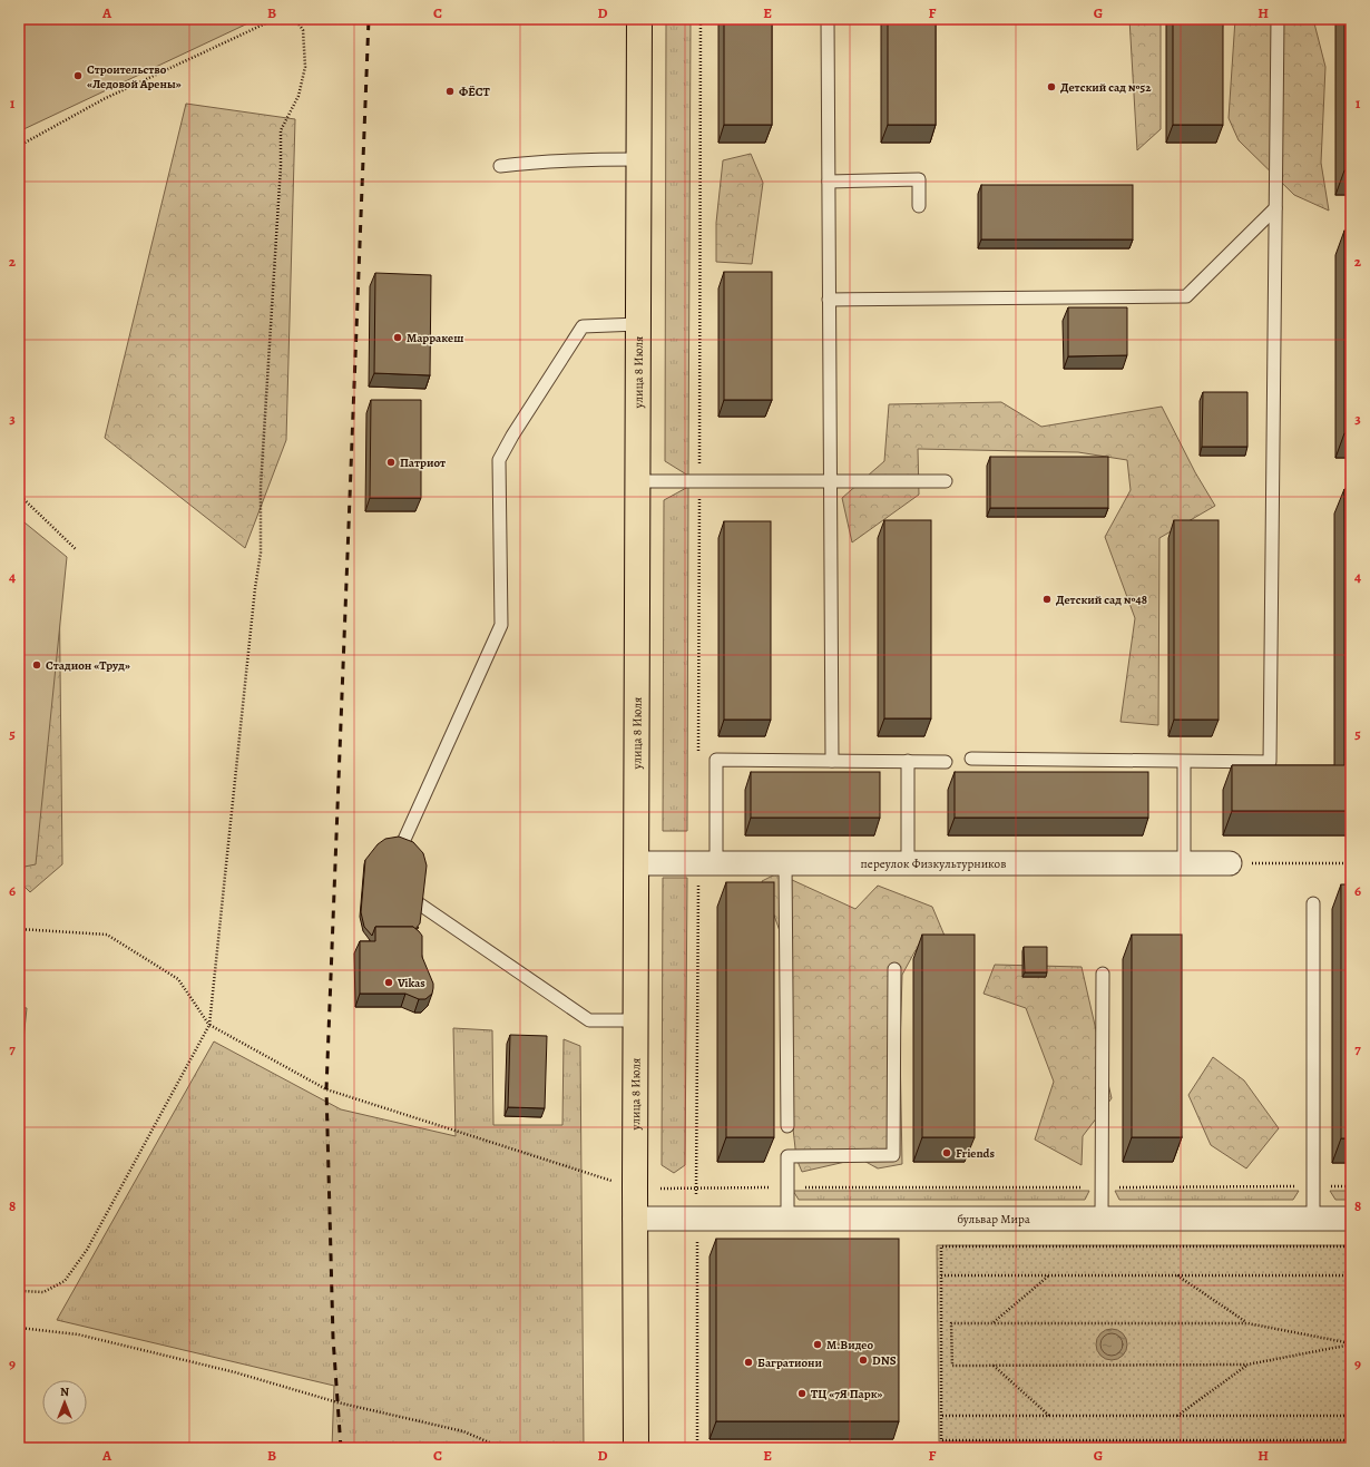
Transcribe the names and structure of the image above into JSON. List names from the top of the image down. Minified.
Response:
{"streets":{"main road":["улица 8 Июля"],"street":["переулок Физкультурников","бульвар Мира"]},"crossings":[["улица 8 Июля","переулок Физкультурников"],["улица 8 Июля","бульвар Мира"]],"places":["Строительство «Ледовой Арены»","Детский сад №52","ФЁСТ","Марракеш","Патриот","Детский сад №48","Стадион «Труд»","Vikas","Friends","М.Видео","DNS","Багратиони","ТЦ «7Я Парк»"],"north":"top","grid":{"columns":["A","B","C","D","E","F","G","H"],"rows":["1","2","3","4","5","6","7","8","9"]}}
